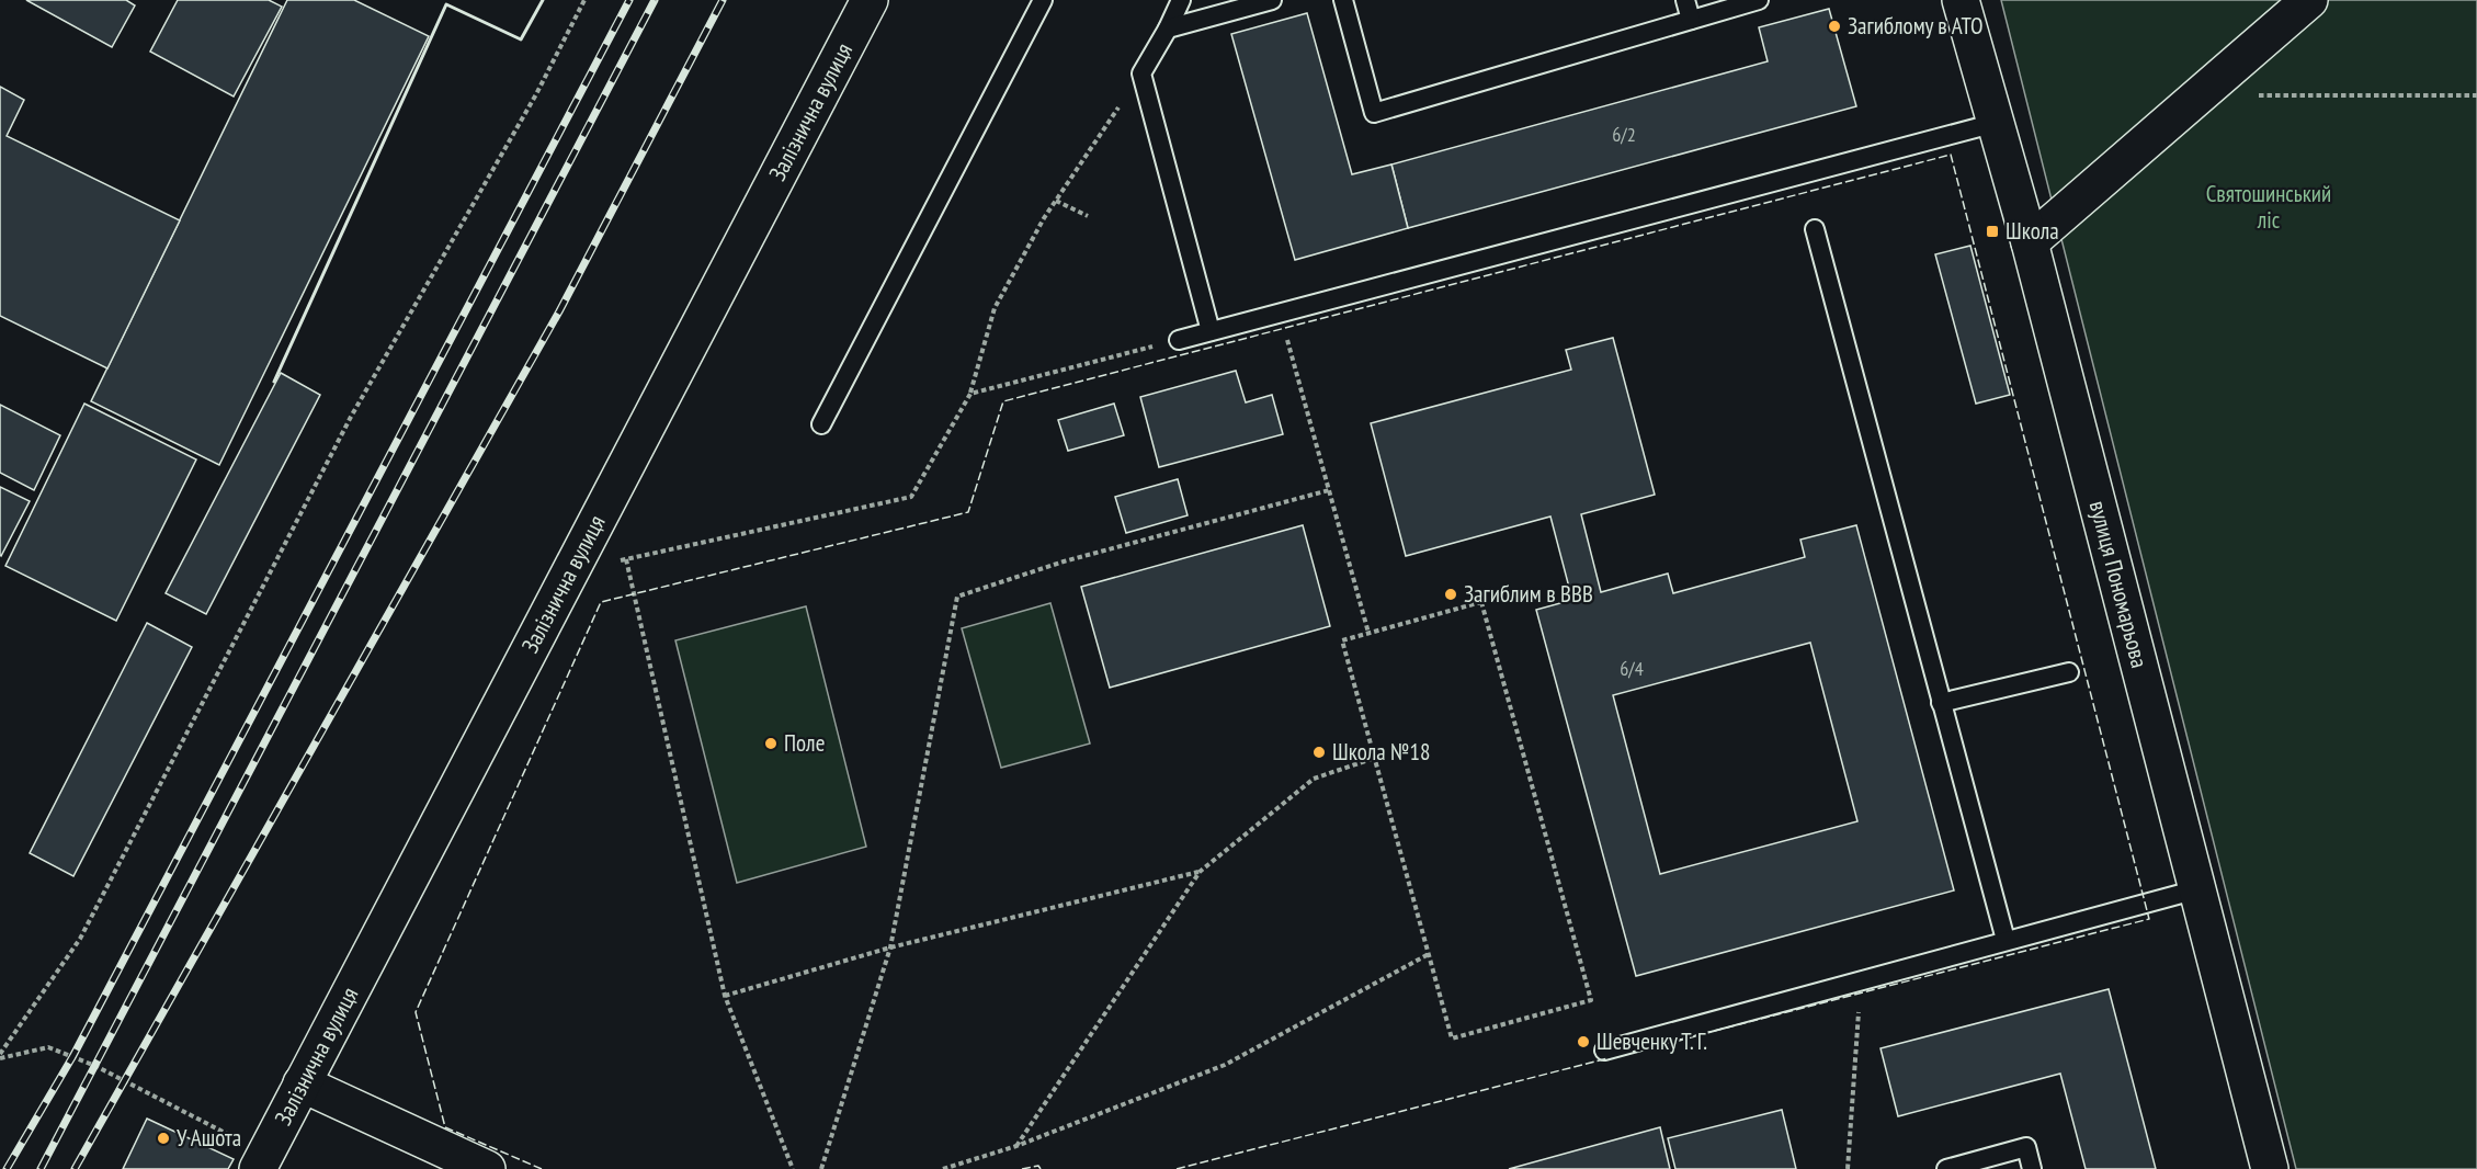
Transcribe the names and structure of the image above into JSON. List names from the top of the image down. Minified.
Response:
{"streets":{"street":["Залізнична вулиця","вулиця Пономарьова"]},"parks":["Святошинський ліс"],"places":{"other":["Загиблому в АТО","Загиблим в ВВВ","Поле","Школа №18","Шевченку Т. Г.","У Ашота"],"transit":["Школа"]},"house_numbers":["6/2","6/4"]}
